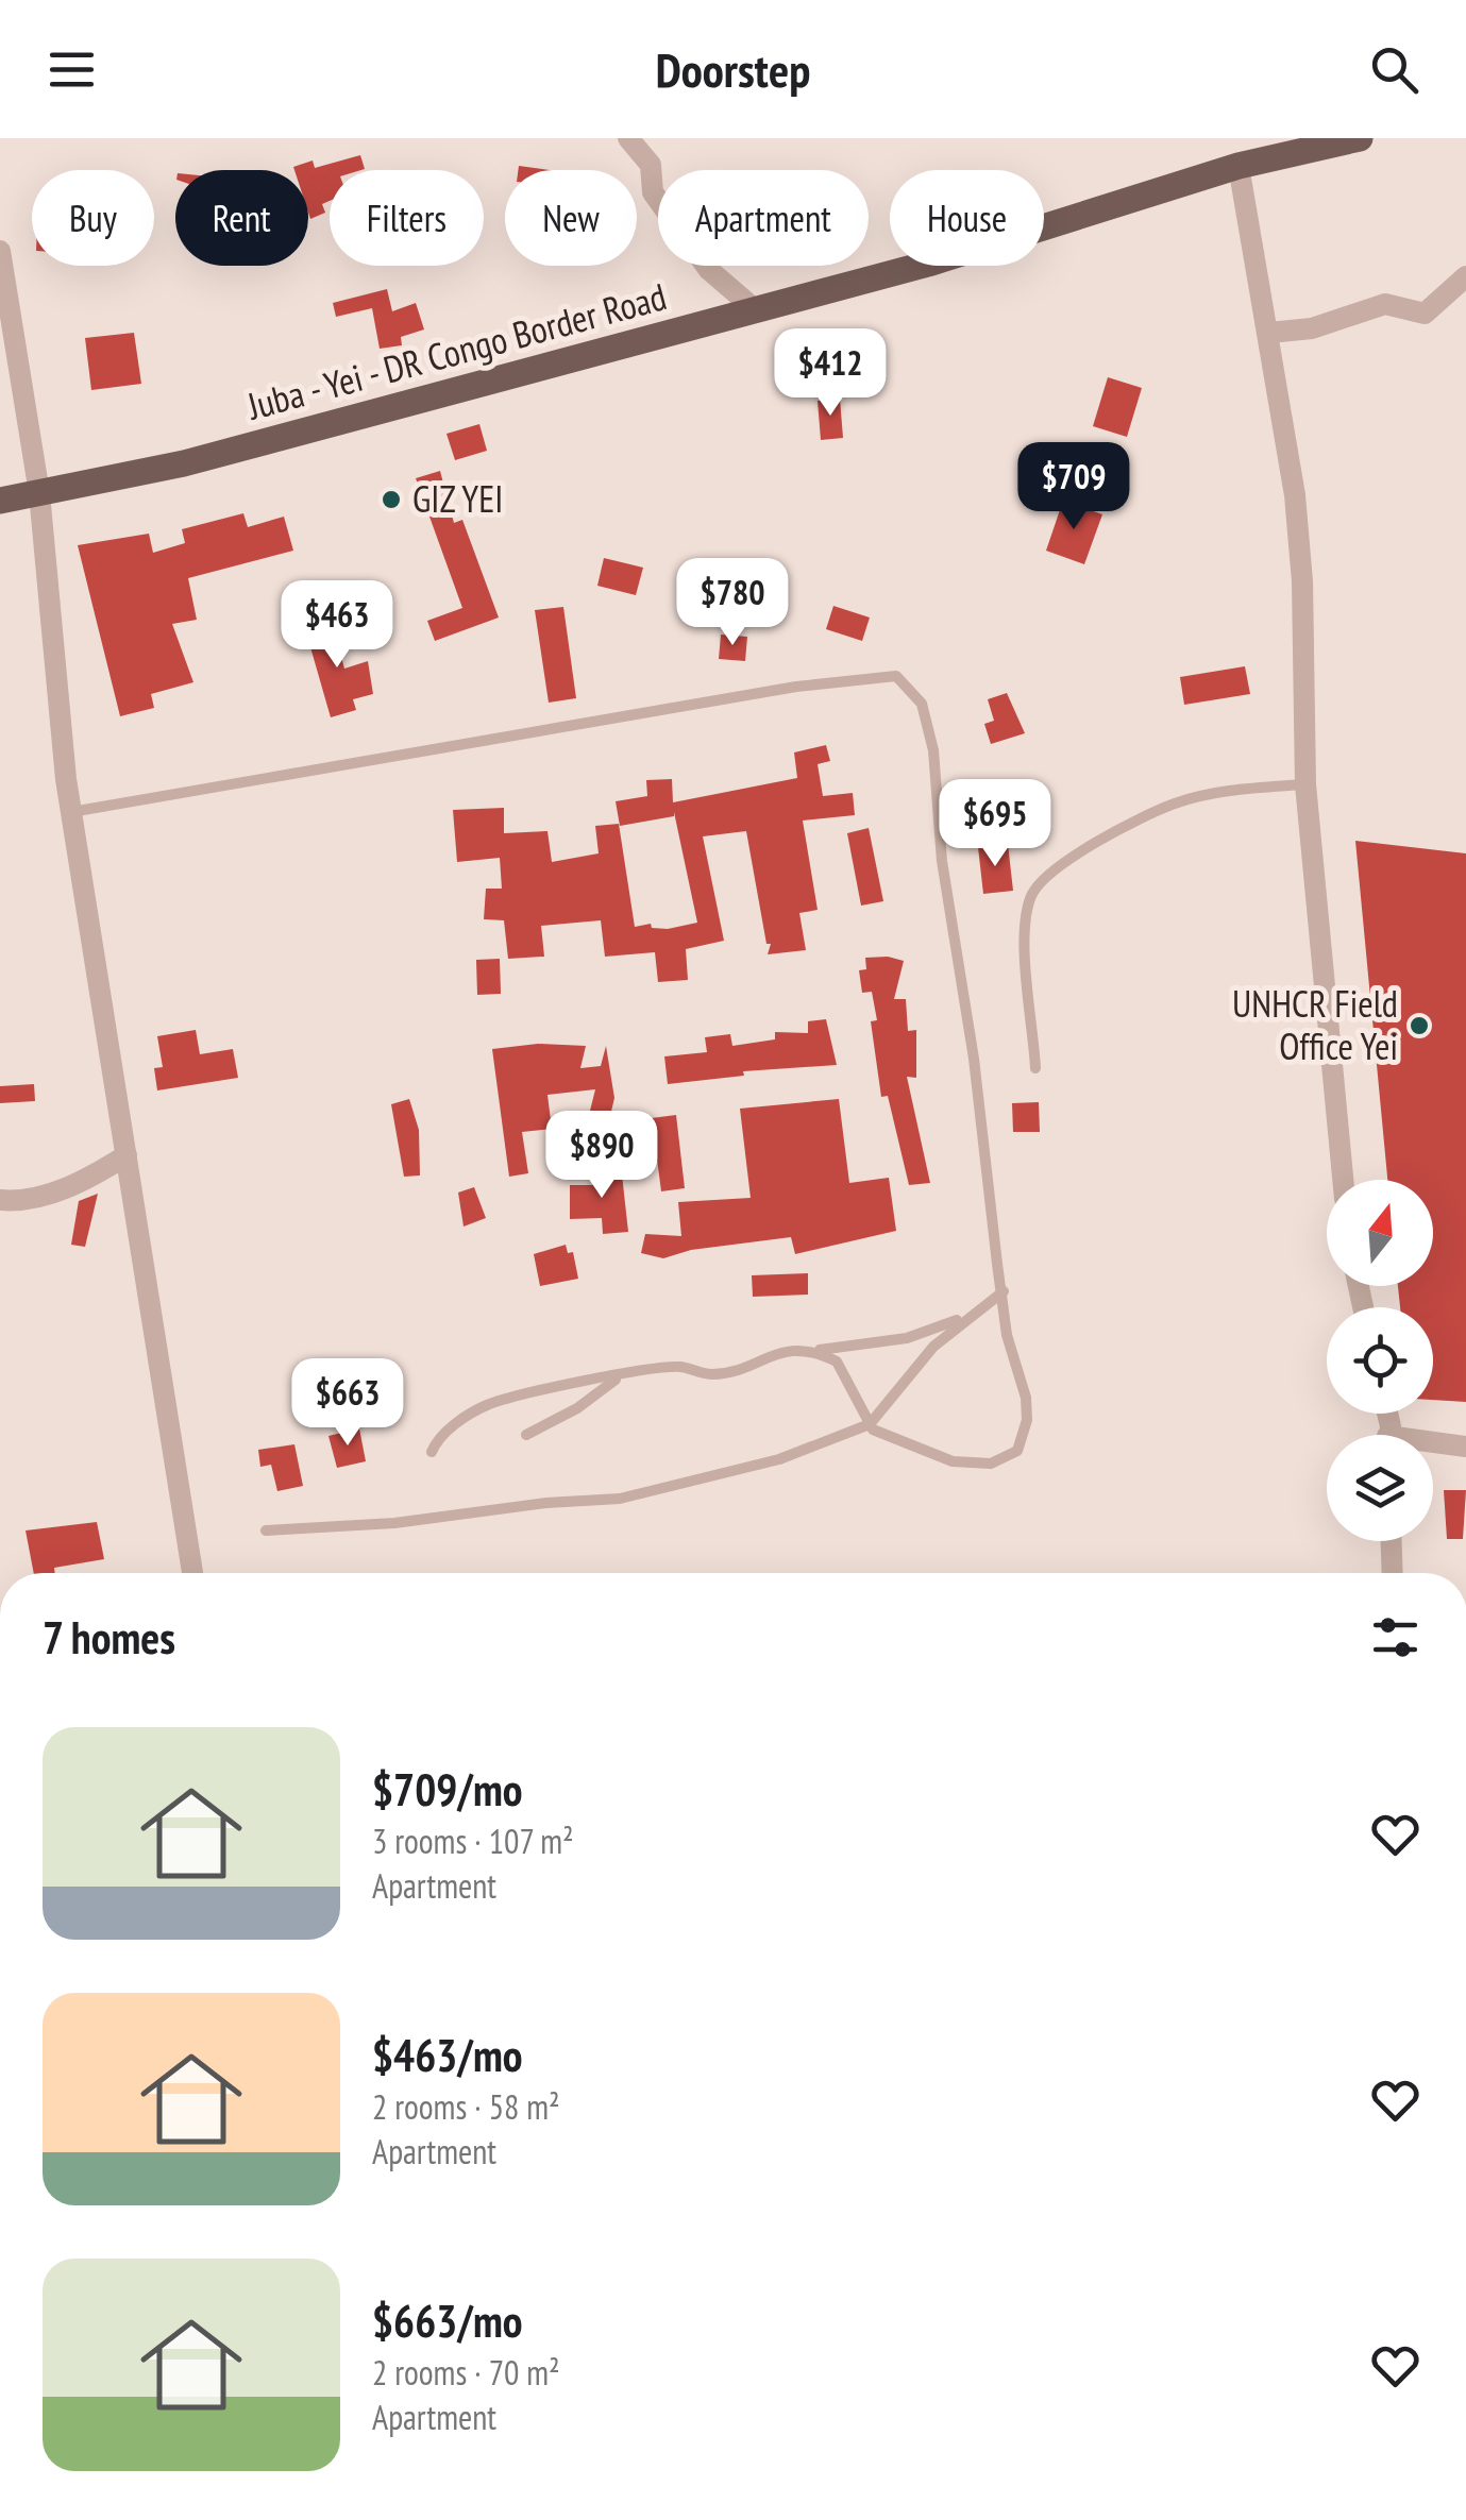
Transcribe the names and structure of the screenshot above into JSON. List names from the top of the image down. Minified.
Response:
{"streets":{"main road":["Juba - Yei - DR Congo Border Road"]},"places":["GIZ YEI","UNHCR Field Office Yei"],"north":"top","page":{"header":"Doorstep","chip":["Buy","Rent","Filters","New","Apartment","House"],"price":["$412","$709","$780","$463","$695","$890","$663"],"heading":"7 homes","list":[{"name":"$709/mo","note":"3 rooms · 107 m² · Apartment"},{"name":"$463/mo","note":"2 rooms · 58 m² · Apartment"},{"name":"$663/mo","note":"2 rooms · 70 m² · Apartment"}]}}
